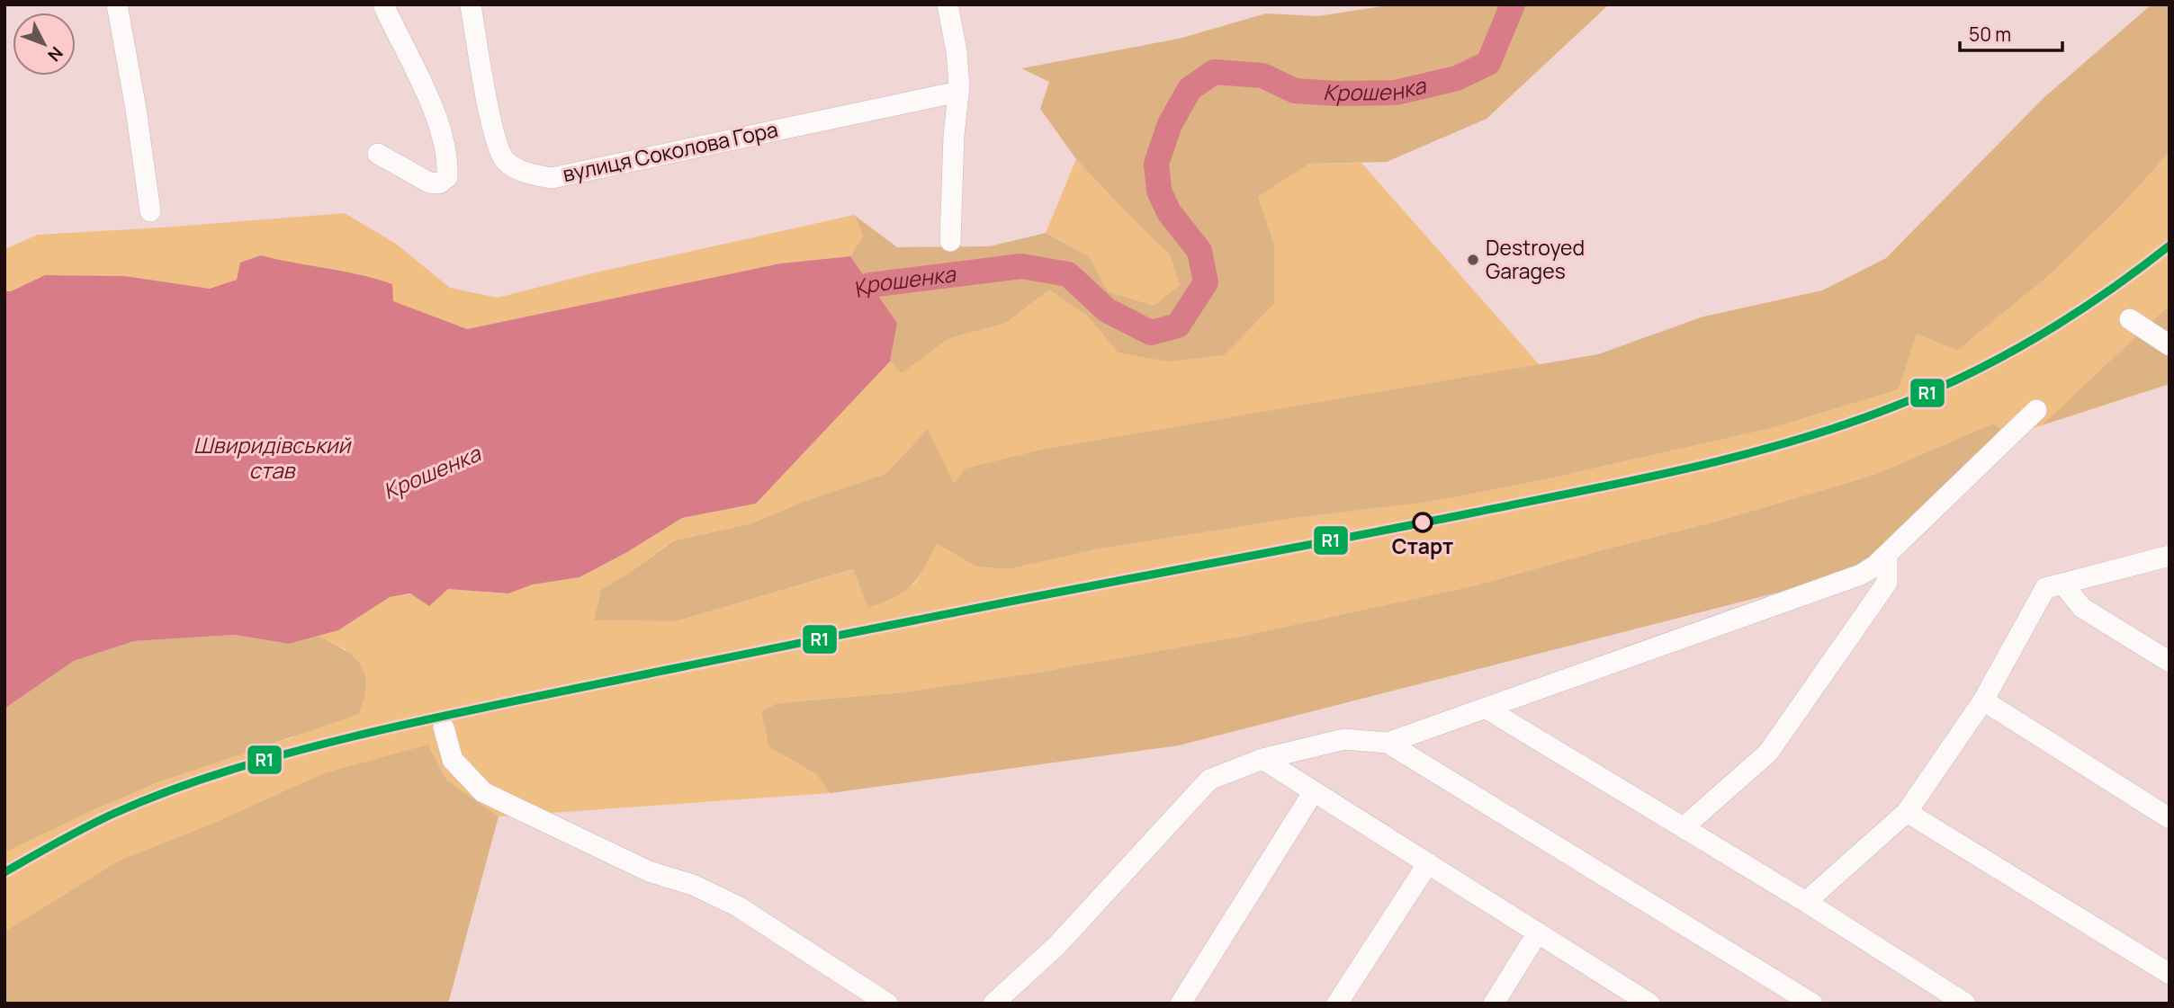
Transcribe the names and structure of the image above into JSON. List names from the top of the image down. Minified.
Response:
{"streets":{"street":["вулиця Соколова Гора"]},"water":["Крошенка","Швиридівський став"],"places":["Destroyed Garages","Старт"],"lines":["transit line R1"],"scale_bar":"50 m","north":"bottom right"}
